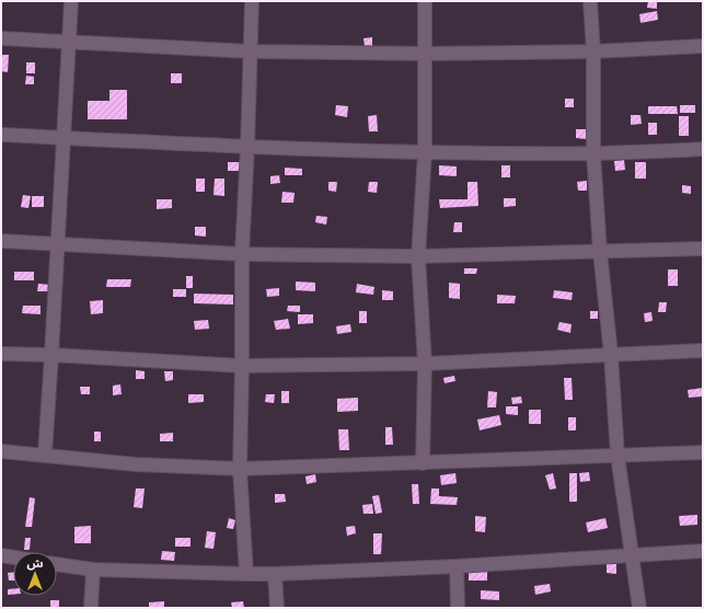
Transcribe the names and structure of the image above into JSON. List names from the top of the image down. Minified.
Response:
{"north":"top"}
